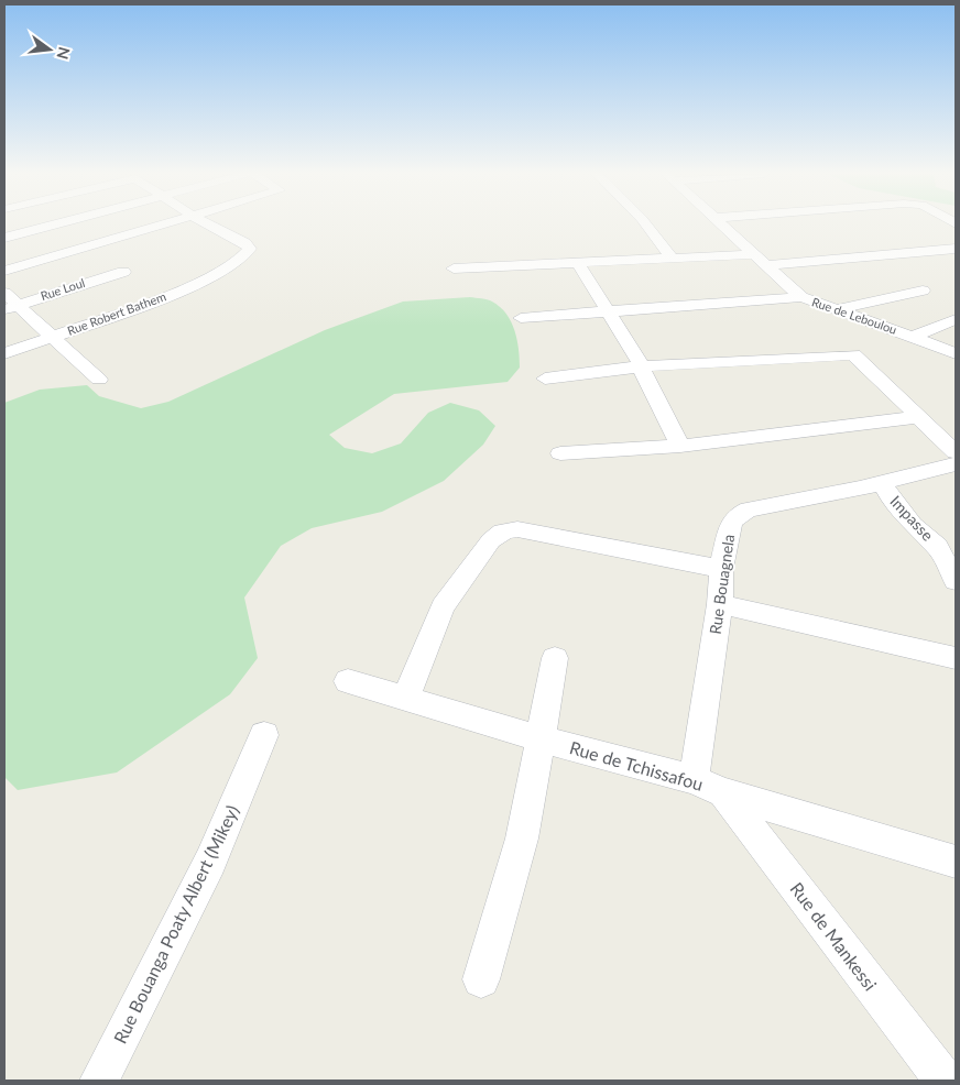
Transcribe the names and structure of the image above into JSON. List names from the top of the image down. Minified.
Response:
{"streets":{"street":["Rue Loul","Rue Robert Bathem","Rue de Leboulou","Impasse","Rue Bouagnela","Rue de Tchissafou","Rue Bouanga Poaty Albert (Mikey)","Rue de Mankessi"]},"crossings":[["Impasse","Rue Bouagnela"],["Rue Bouagnela","Rue de Tchissafou"],["Rue Bouagnela","Rue de Mankessi"],["Rue de Tchissafou","Rue de Mankessi"]],"north":"right"}
